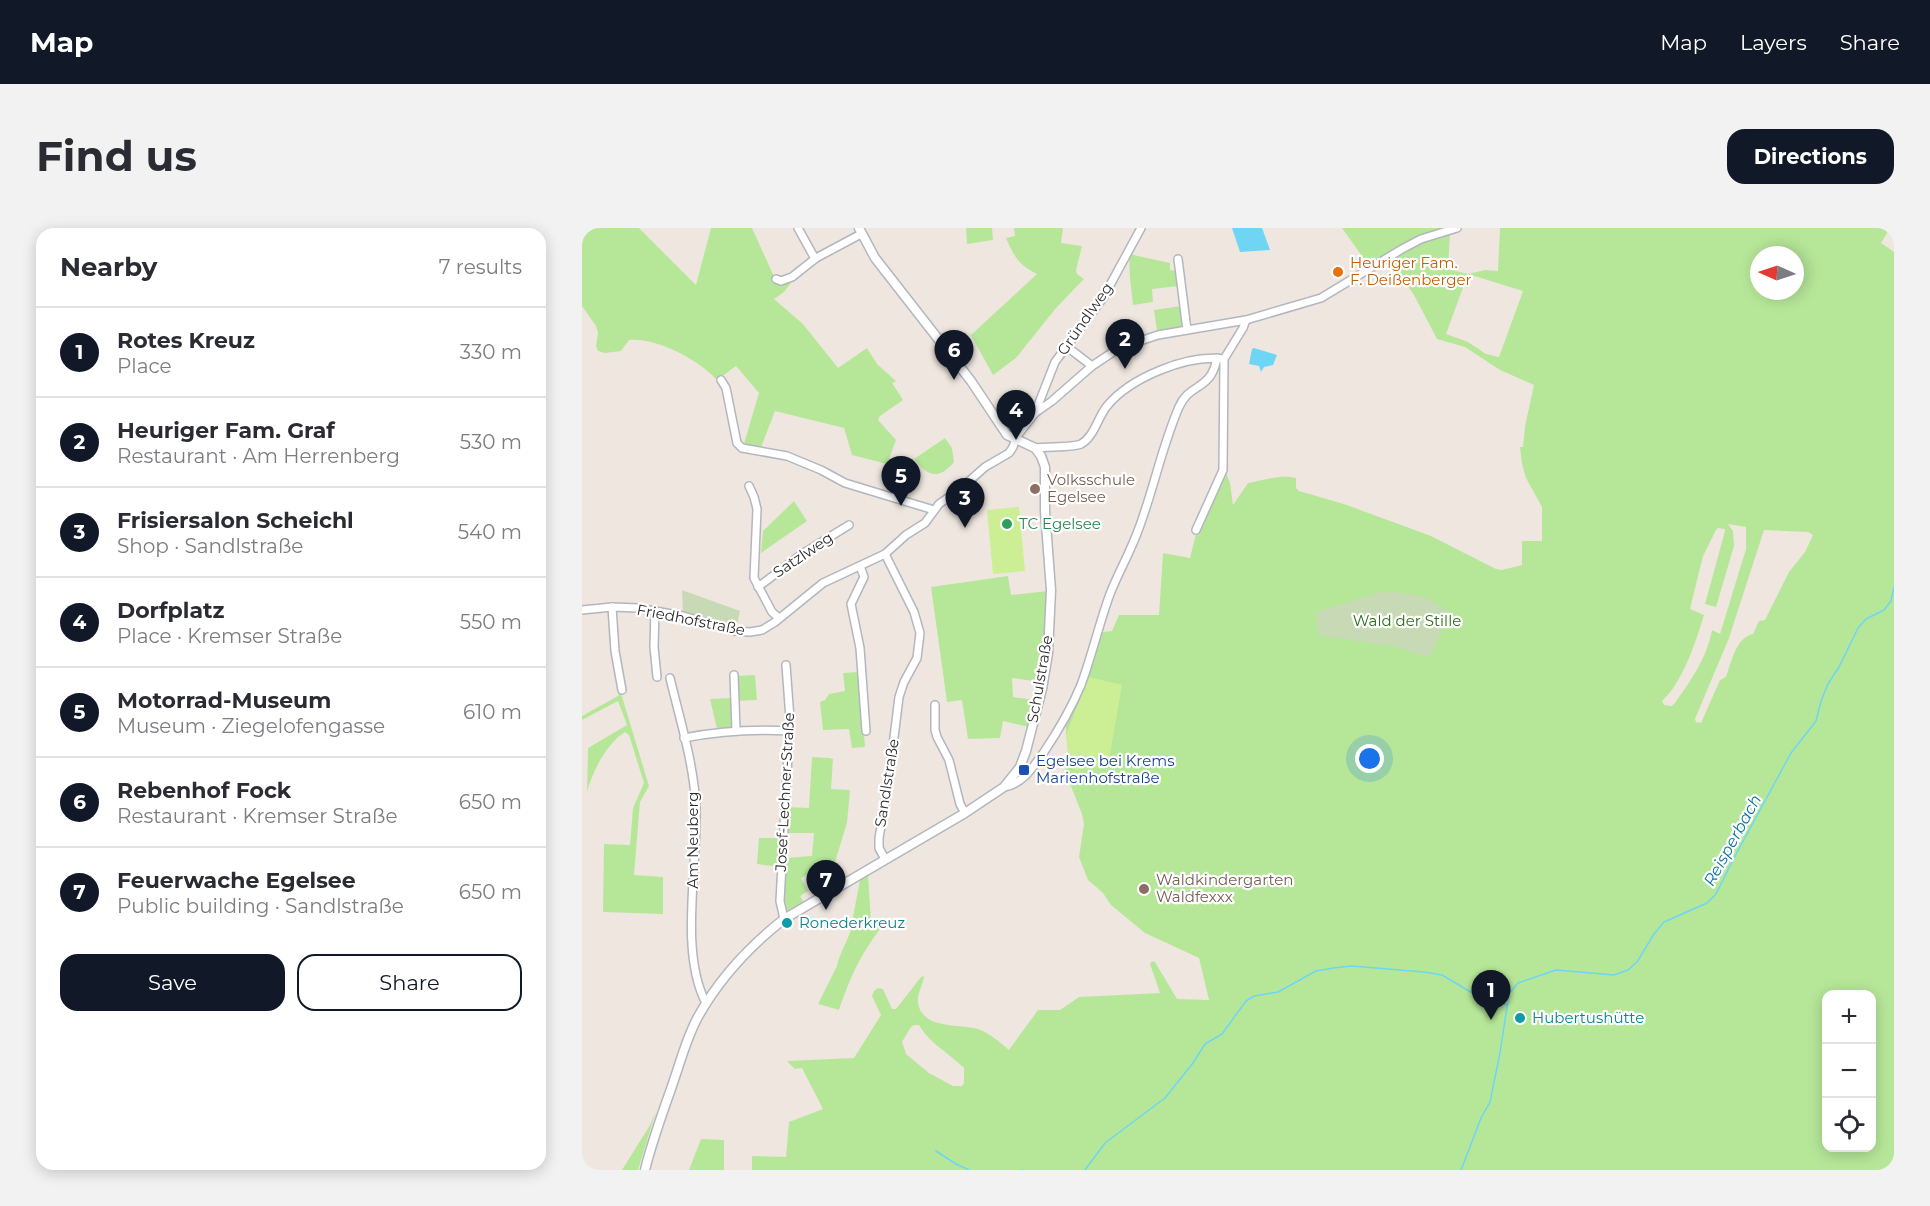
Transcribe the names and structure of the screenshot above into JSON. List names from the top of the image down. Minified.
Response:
{"streets":{"street":["Gründlweg","Satzlweg","Friedhofstraße","Schulstraße","Sandlstraße","Josef-Lechner-Straße","Am Neuberg"]},"crossings":[["Satzlweg","Friedhofstraße"],["Friedhofstraße","Sandlstraße"],["Schulstraße","Sandlstraße"]],"water":["Reisperbach"],"parks":["Wald der Stille"],"places":{"other":["Heuriger Fam. F. Deißenberger","Volksschule Egelsee","TC Egelsee","Waldkindergarten Waldfexxx","Ronederkreuz","Hubertushütte"],"transit":["Egelsee bei Krems Marienhofstraße"]},"north":"left","page":{"header":"Map","nav":["Map","Layers","Share"],"buttons":["Directions",["Save","Share"]],"title":"Find us","heading":["Nearby","7 results"],"list":[{"mark":"1","name":"Rotes Kreuz","note":"Place","value":"330 m"},{"mark":"2","name":"Heuriger Fam. Graf","note":"Restaurant · Am Herrenberg","value":"530 m"},{"mark":"3","name":"Frisiersalon Scheichl","note":"Shop · Sandlstraße","value":"540 m"},{"mark":"4","name":"Dorfplatz","note":"Place · Kremser Straße","value":"550 m"},{"mark":"5","name":"Motorrad-Museum","note":"Museum · Ziegelofengasse","value":"610 m"},{"mark":"6","name":"Rebenhof Fock","note":"Restaurant · Kremser Straße","value":"650 m"},{"mark":"7","name":"Feuerwache Egelsee","note":"Public building · Sandlstraße","value":"650 m"}],"pins":["2","6","4","5","3","7","1"],"map_buttons":["+","−"]}}
